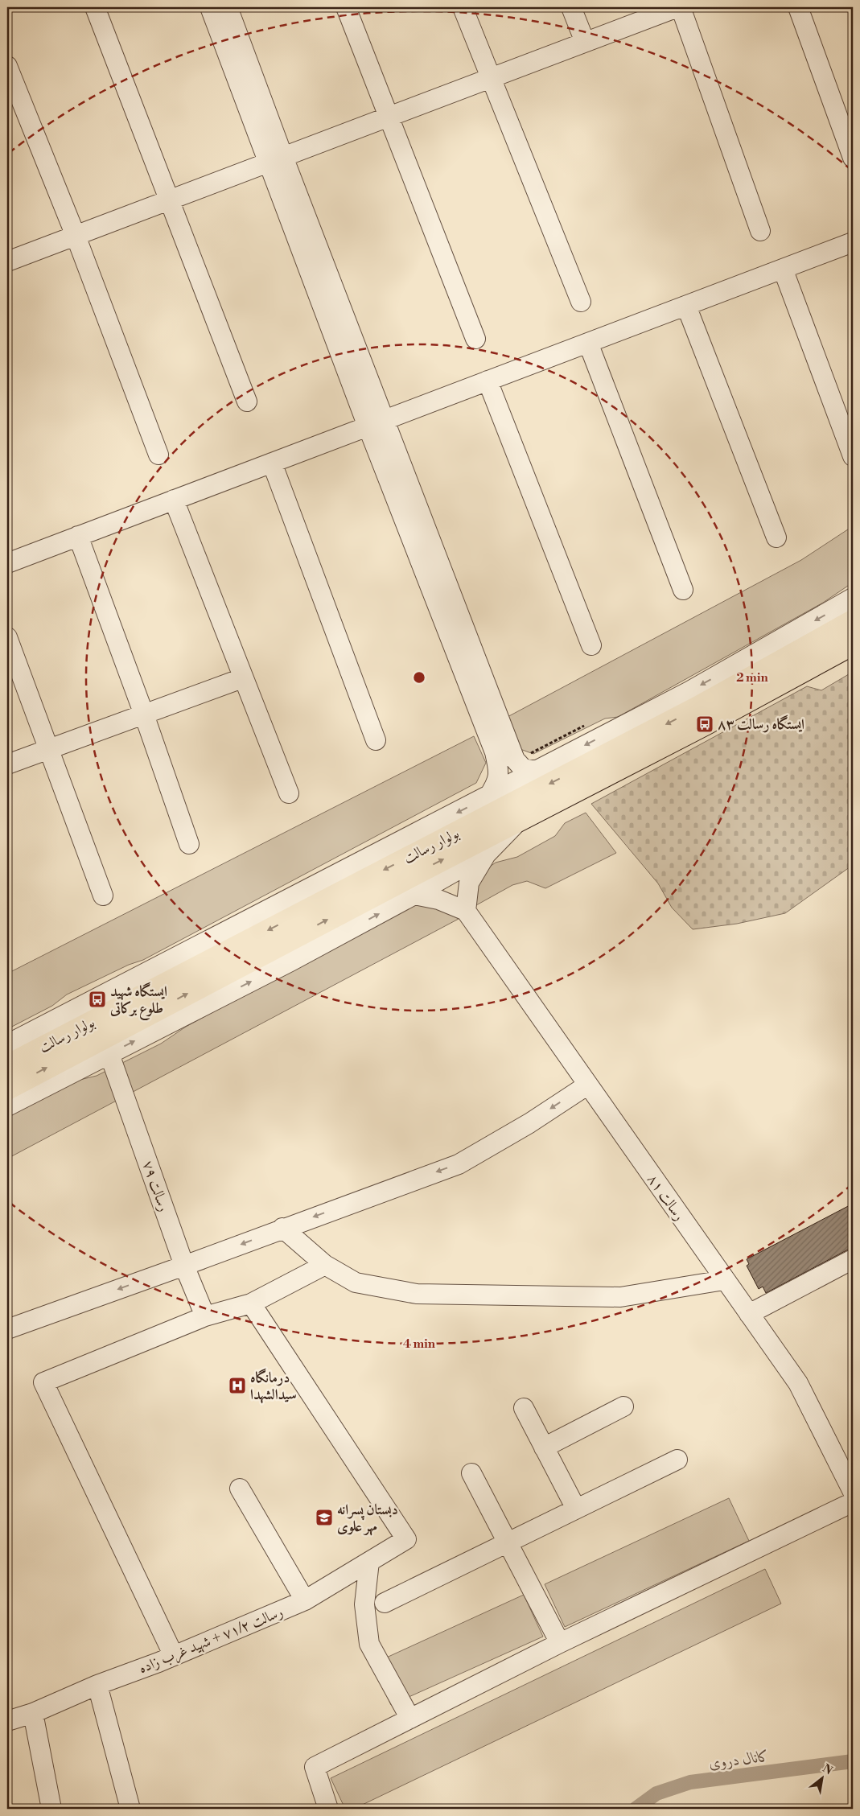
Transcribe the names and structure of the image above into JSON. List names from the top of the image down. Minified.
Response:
{"streets":{"main road":["بولوار رسالت"],"street":["رسالت ۷۹","رسالت ۸۱","رسالت ۷۱/۲ + شهید غرب زاده"]},"water":["کانال دروی"],"places":{"bus stop":["ایستگاه رسالت ۸۳","ایستگاه شهید طلوع برکاتی"],"hospital":["درمانگاه سیدالشهدا"],"school or university":["دبستان پسرانه مهر علوی"]},"north":"top right","rings":["2 min","4 min"]}
